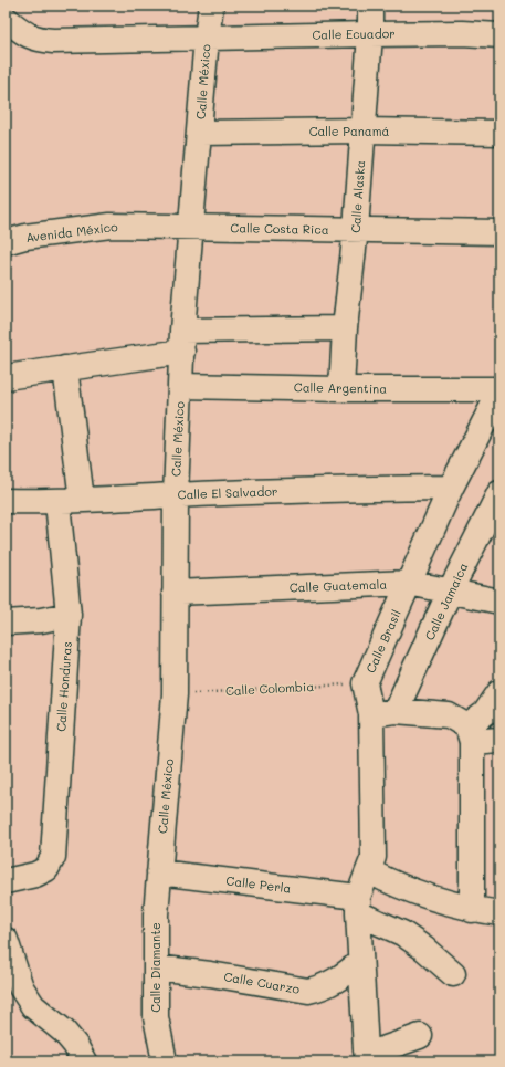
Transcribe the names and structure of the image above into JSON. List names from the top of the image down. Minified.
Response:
{"streets":{"street":["Calle Ecuador","Calle México","Calle Panamá","Calle Alaska","Calle Costa Rica","Avenida México","Calle Argentina","Calle El Salvador","Calle Guatemala","Calle Jamaica","Calle Brasil","Calle Honduras","Calle Perla","Calle Diamante","Calle Cuarzo"],"path":["Calle Colombia"]},"crossings":[["Calle Ecuador","Calle México"],["Calle Ecuador","Calle Alaska"],["Calle México","Calle Panamá"],["Calle México","Calle Costa Rica"],["Calle México","Avenida México"],["Calle México","Calle Argentina"],["Calle México","Calle El Salvador"],["Calle México","Calle Guatemala"],["Calle México","Calle Colombia"],["Calle México","Calle Perla"],["Calle México","Calle Diamante"],["Calle Panamá","Calle Alaska"],["Calle Alaska","Calle Costa Rica"],["Calle Alaska","Calle Argentina"],["Calle Costa Rica","Avenida México"],["Calle Argentina","Calle Brasil"],["Calle El Salvador","Calle Brasil"],["Calle El Salvador","Calle Honduras"],["Calle Guatemala","Calle Jamaica"],["Calle Guatemala","Calle Brasil"],["Calle Brasil","Calle Colombia"],["Calle Brasil","Calle Perla"],["Calle Brasil","Calle Cuarzo"],["Calle Perla","Calle Diamante"],["Calle Diamante","Calle Cuarzo"]]}
